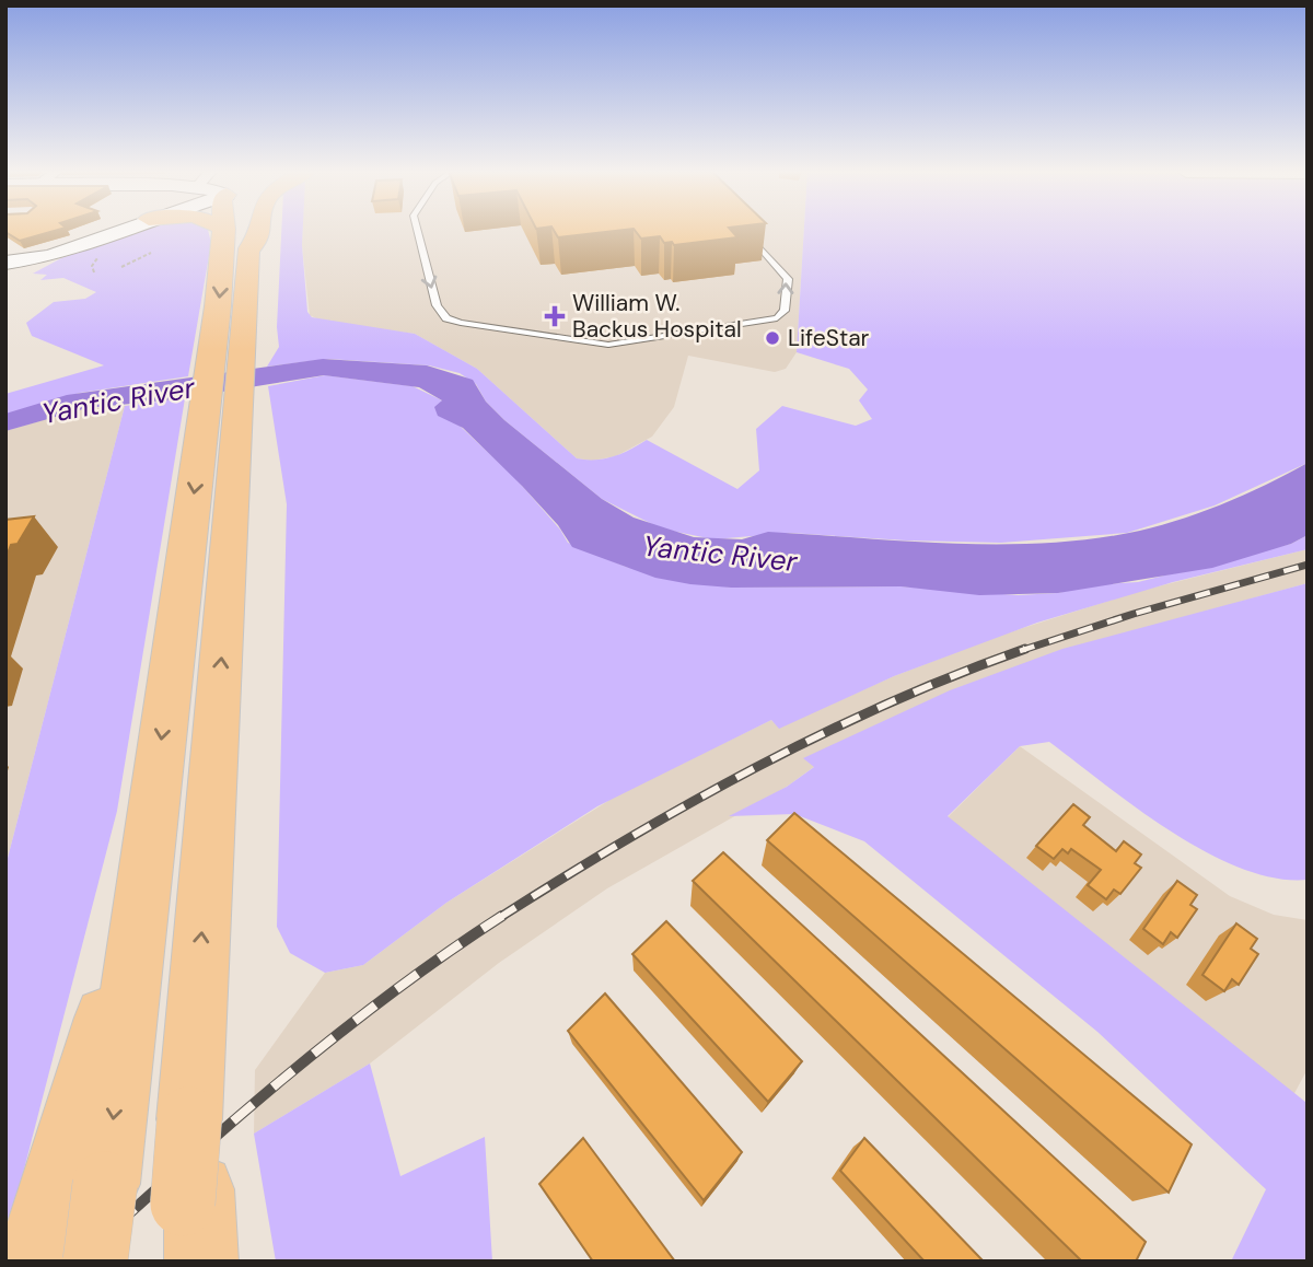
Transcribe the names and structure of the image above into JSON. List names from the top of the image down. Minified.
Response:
{"water":["Yantic River"],"places":{"health":["William W. Backus Hospital"],"other":["LifeStar"]}}
